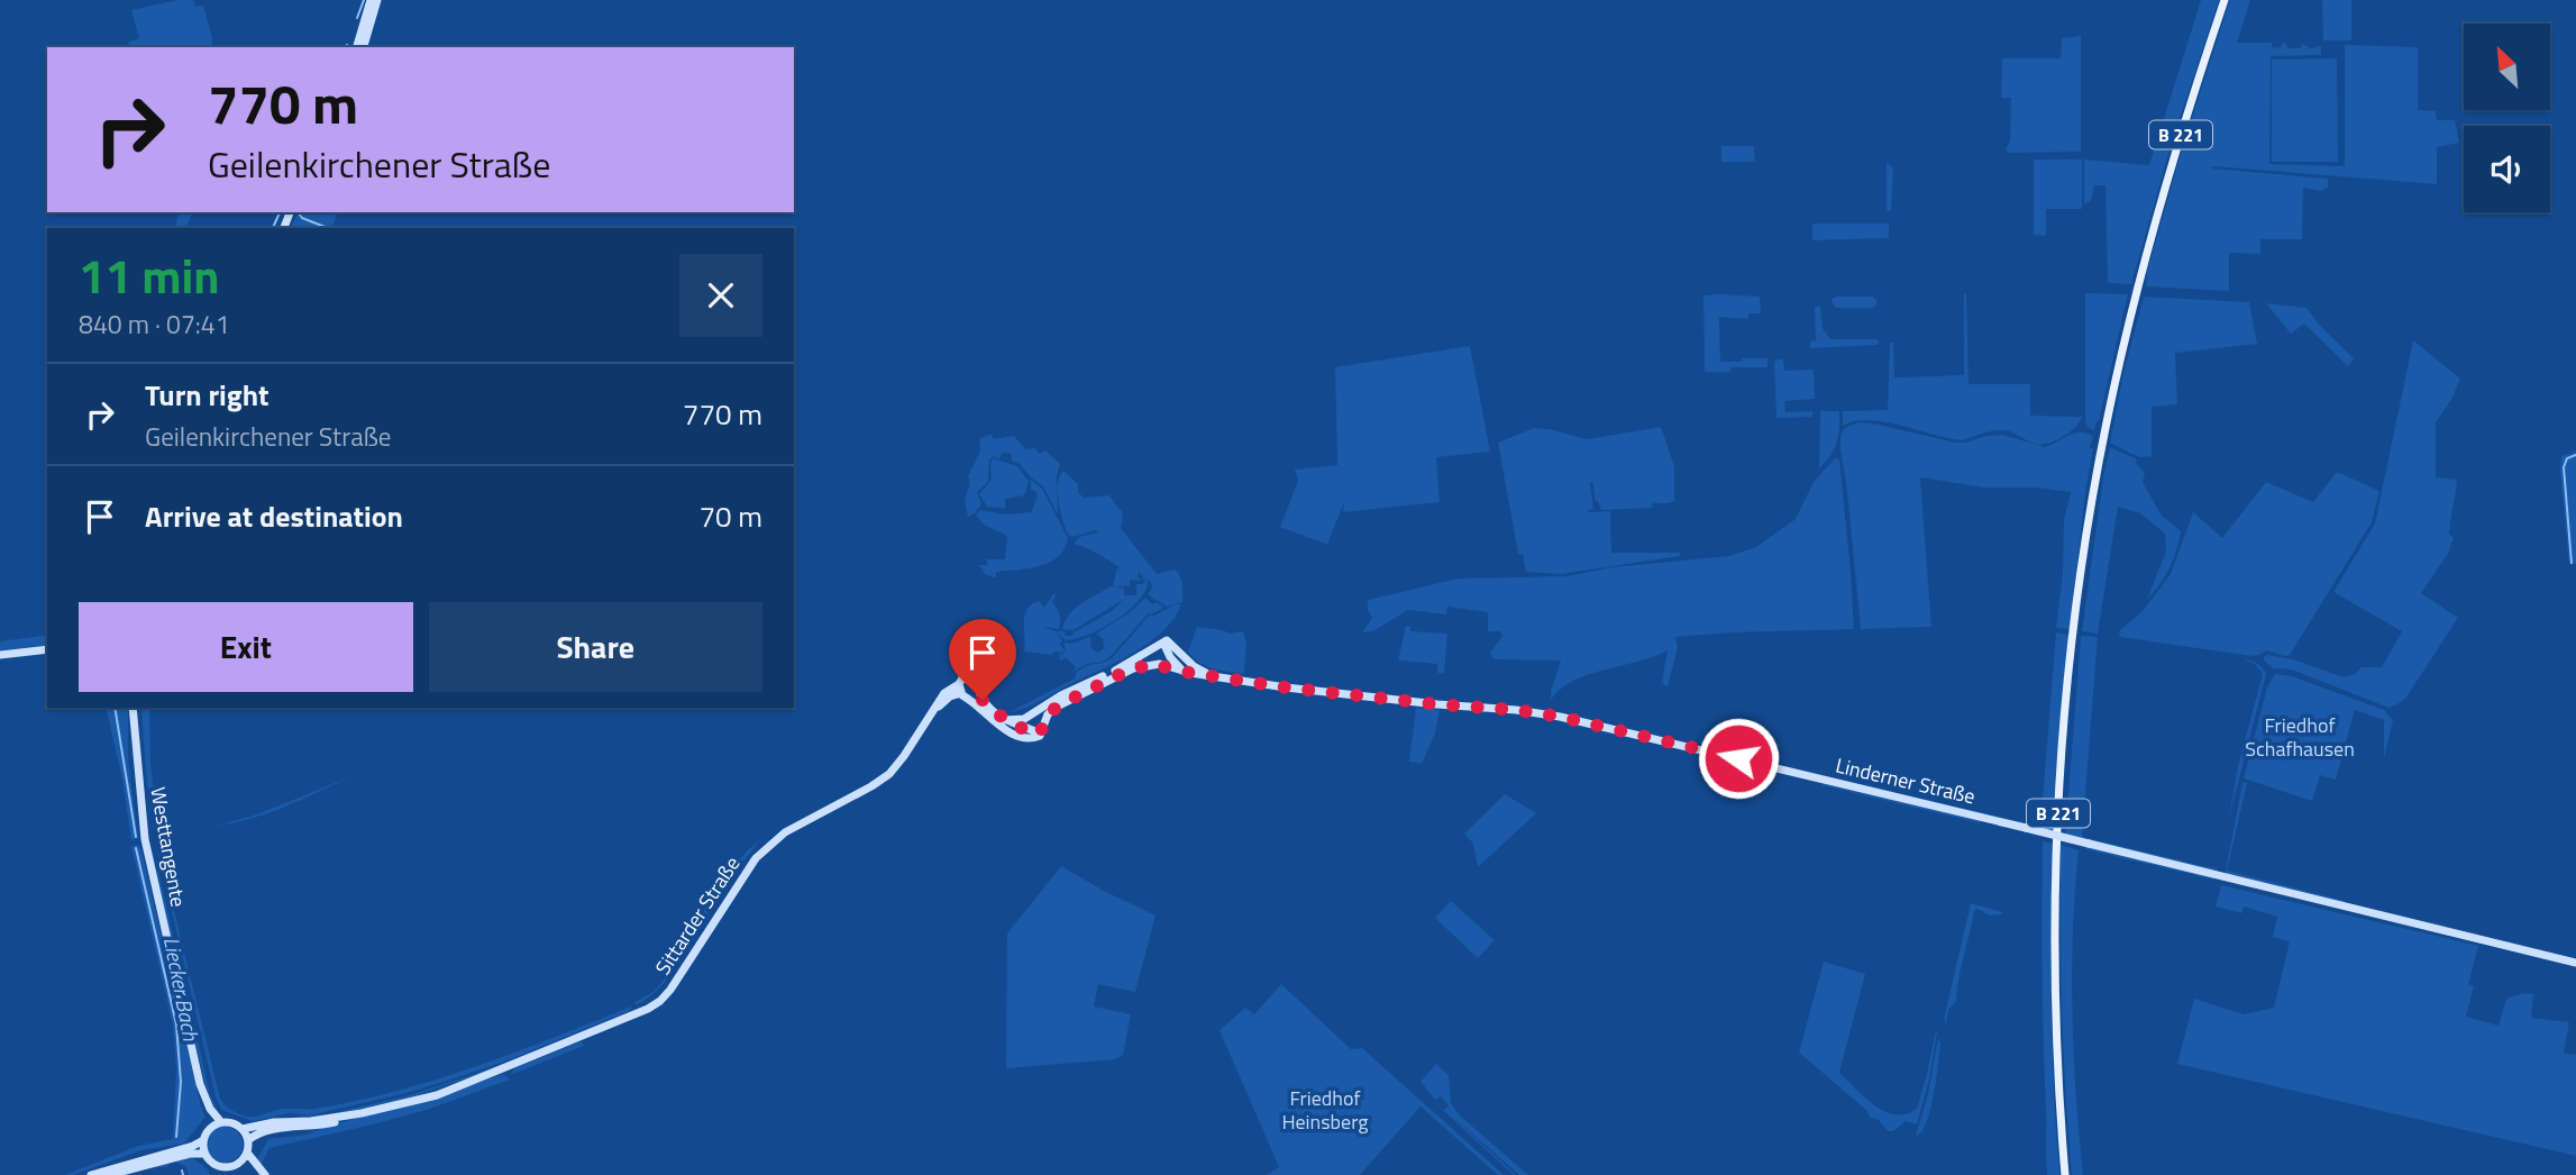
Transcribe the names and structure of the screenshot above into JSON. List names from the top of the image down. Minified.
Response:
{"streets":{"main road":["B 221","Linderner Straße","Westtangente","Sittarder Straße"]},"crossings":[["Westtangente","Sittarder Straße"]],"water":["Liecker Bach"],"parks":["Friedhof Schafhausen","Friedhof Heinsberg"],"north":"top left","page":{"turn":["770 m","Geilenkirchener Straße"],"heading":["11 min","840 m · 07:41"],"list":[{"name":"Turn right","note":"Geilenkirchener Straße","value":"770 m"},{"name":"Arrive at destination","value":"70 m"}],"buttons":["Exit","Share"]}}
